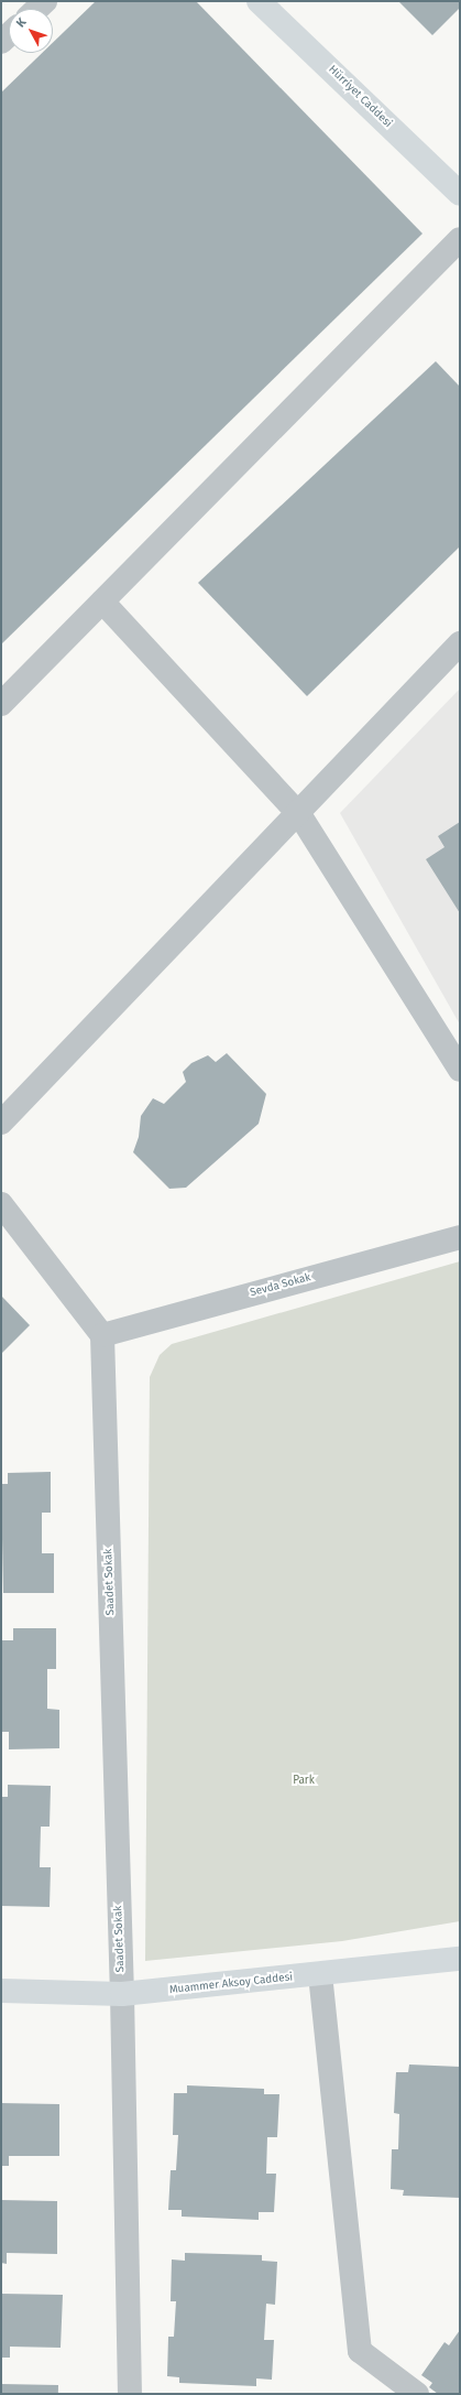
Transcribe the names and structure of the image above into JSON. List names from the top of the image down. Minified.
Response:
{"streets":{"main road":["Hürriyet Caddesi","Muammer Aksoy Caddesi"],"street":["Sevda Sokak","Saadet Sokak"]},"crossings":[["Sevda Sokak","Saadet Sokak"],["Saadet Sokak","Muammer Aksoy Caddesi"]],"parks":["Park"],"north":"top left"}
